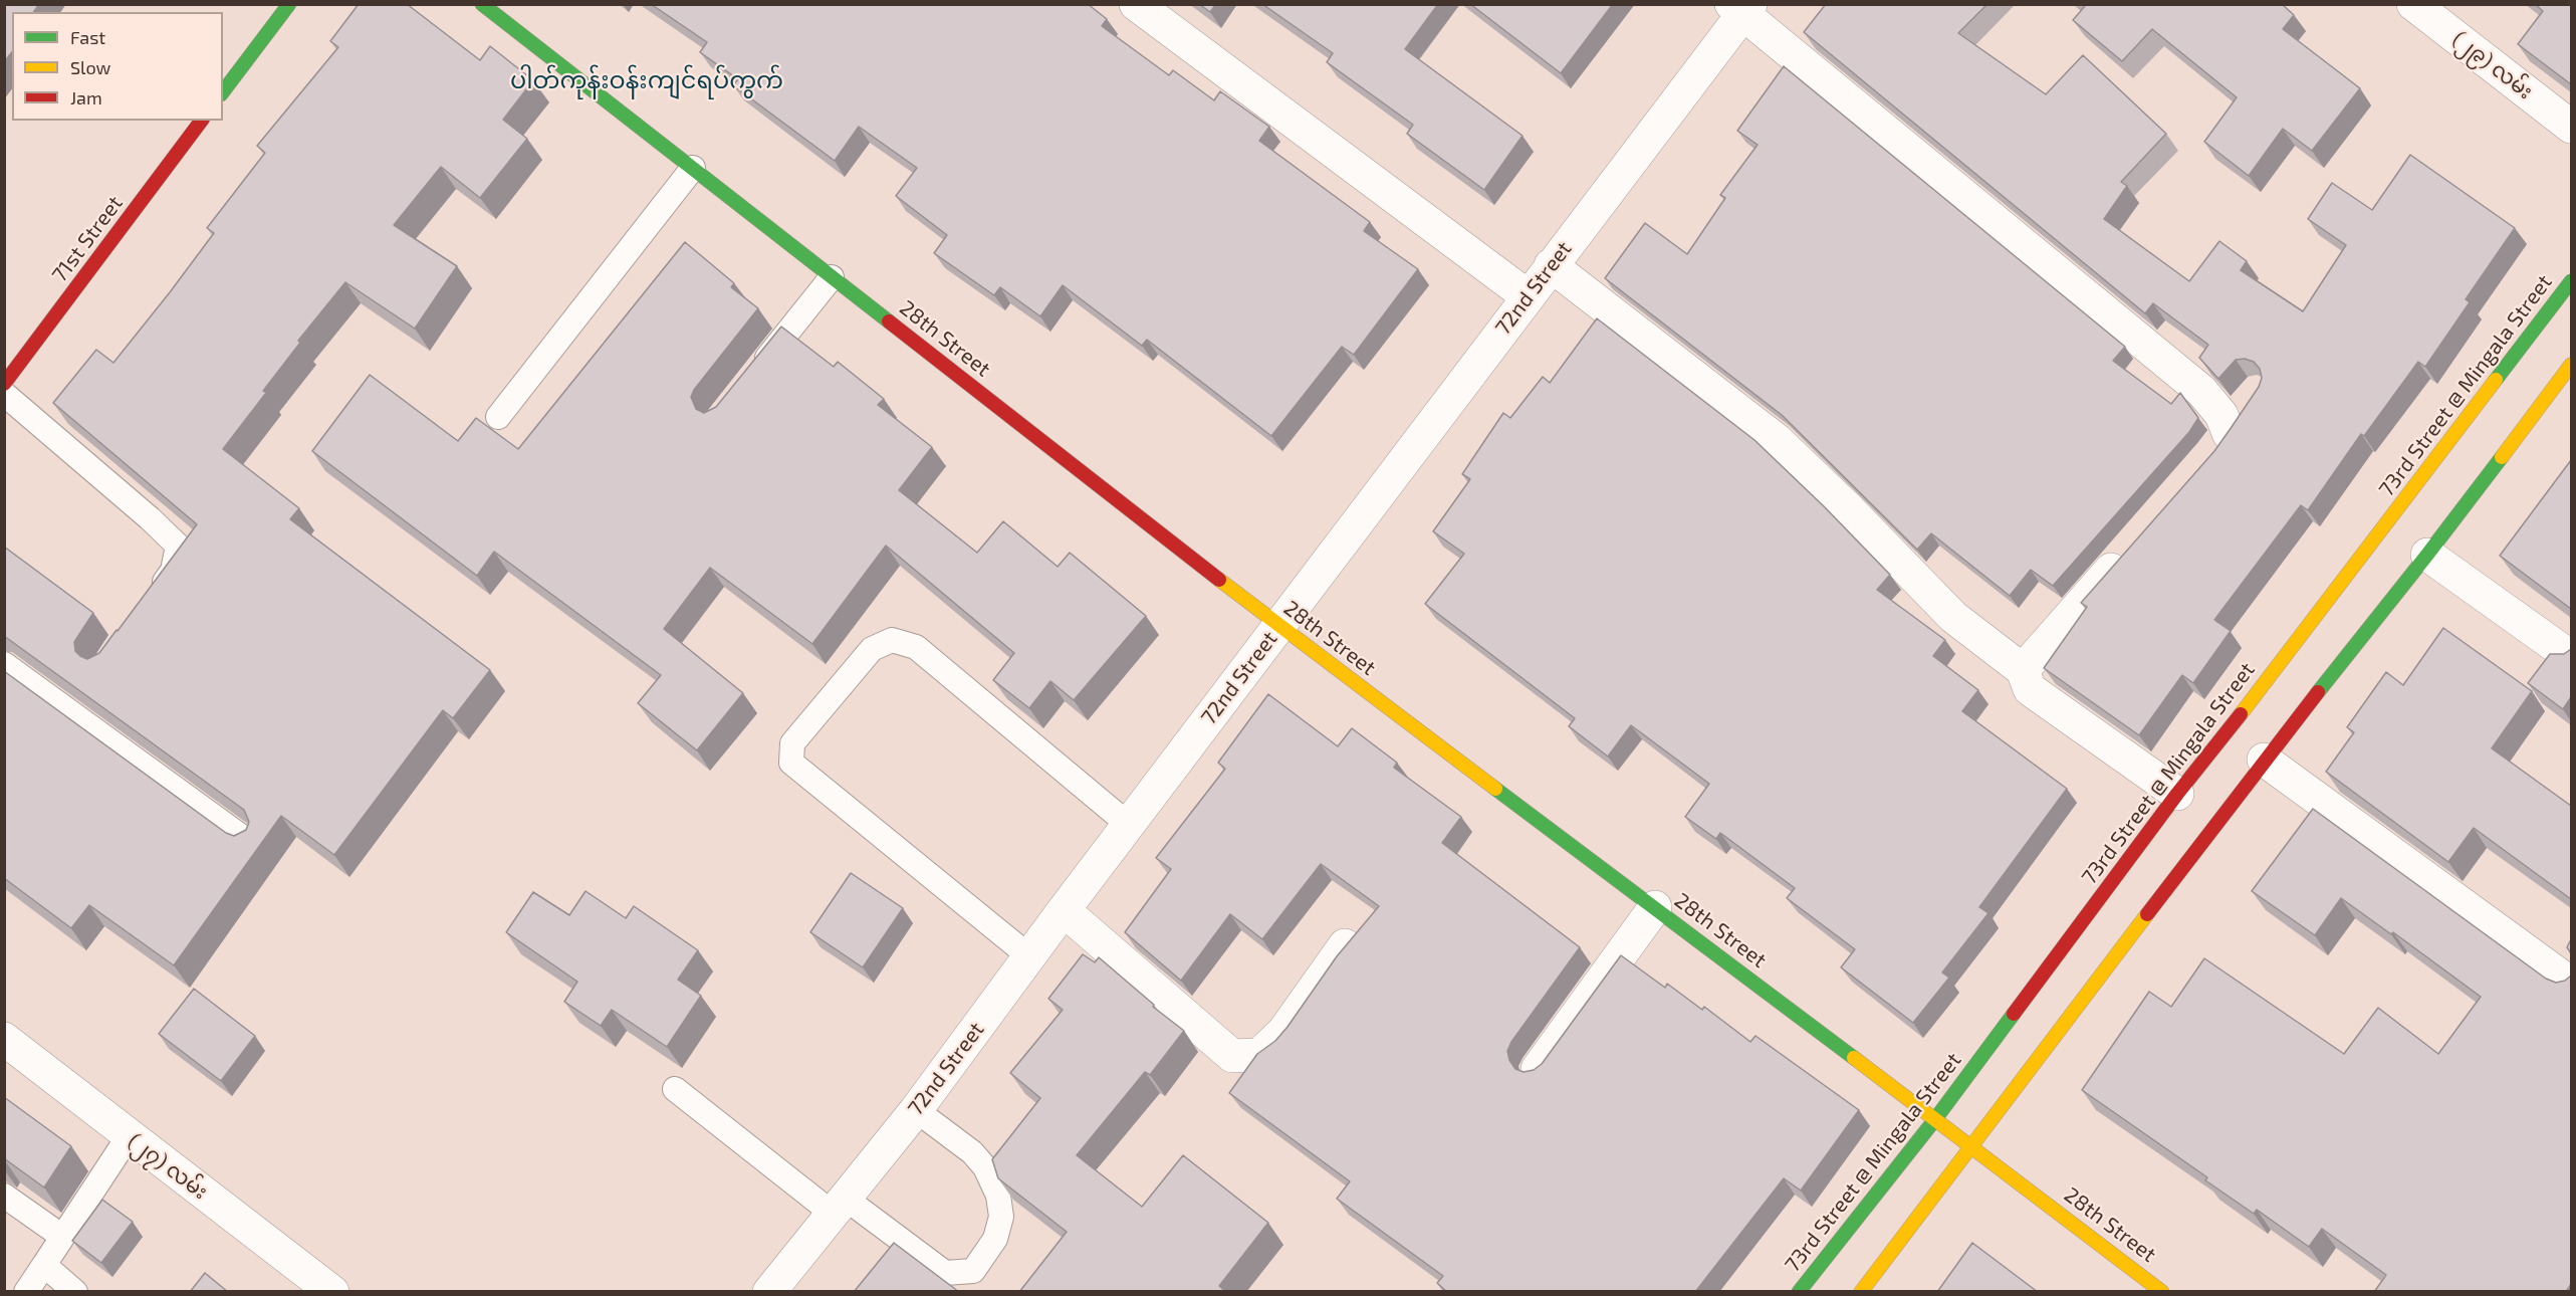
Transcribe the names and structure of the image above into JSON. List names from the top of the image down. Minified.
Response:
{"streets":{"main road":["71st Street","28th Street","73rd Street @ Mingala Street"],"street":["(၂၉) လမ်း","72nd Street","(၂၇) လမ်း"]},"crossings":[["72nd Street","28th Street"],["28th Street","73rd Street @ Mingala Street"]],"districts":["ပါတ်ကုန်းဝန်းကျင်ရပ်ကွက်"],"legend":["Fast","Slow","Jam"]}
